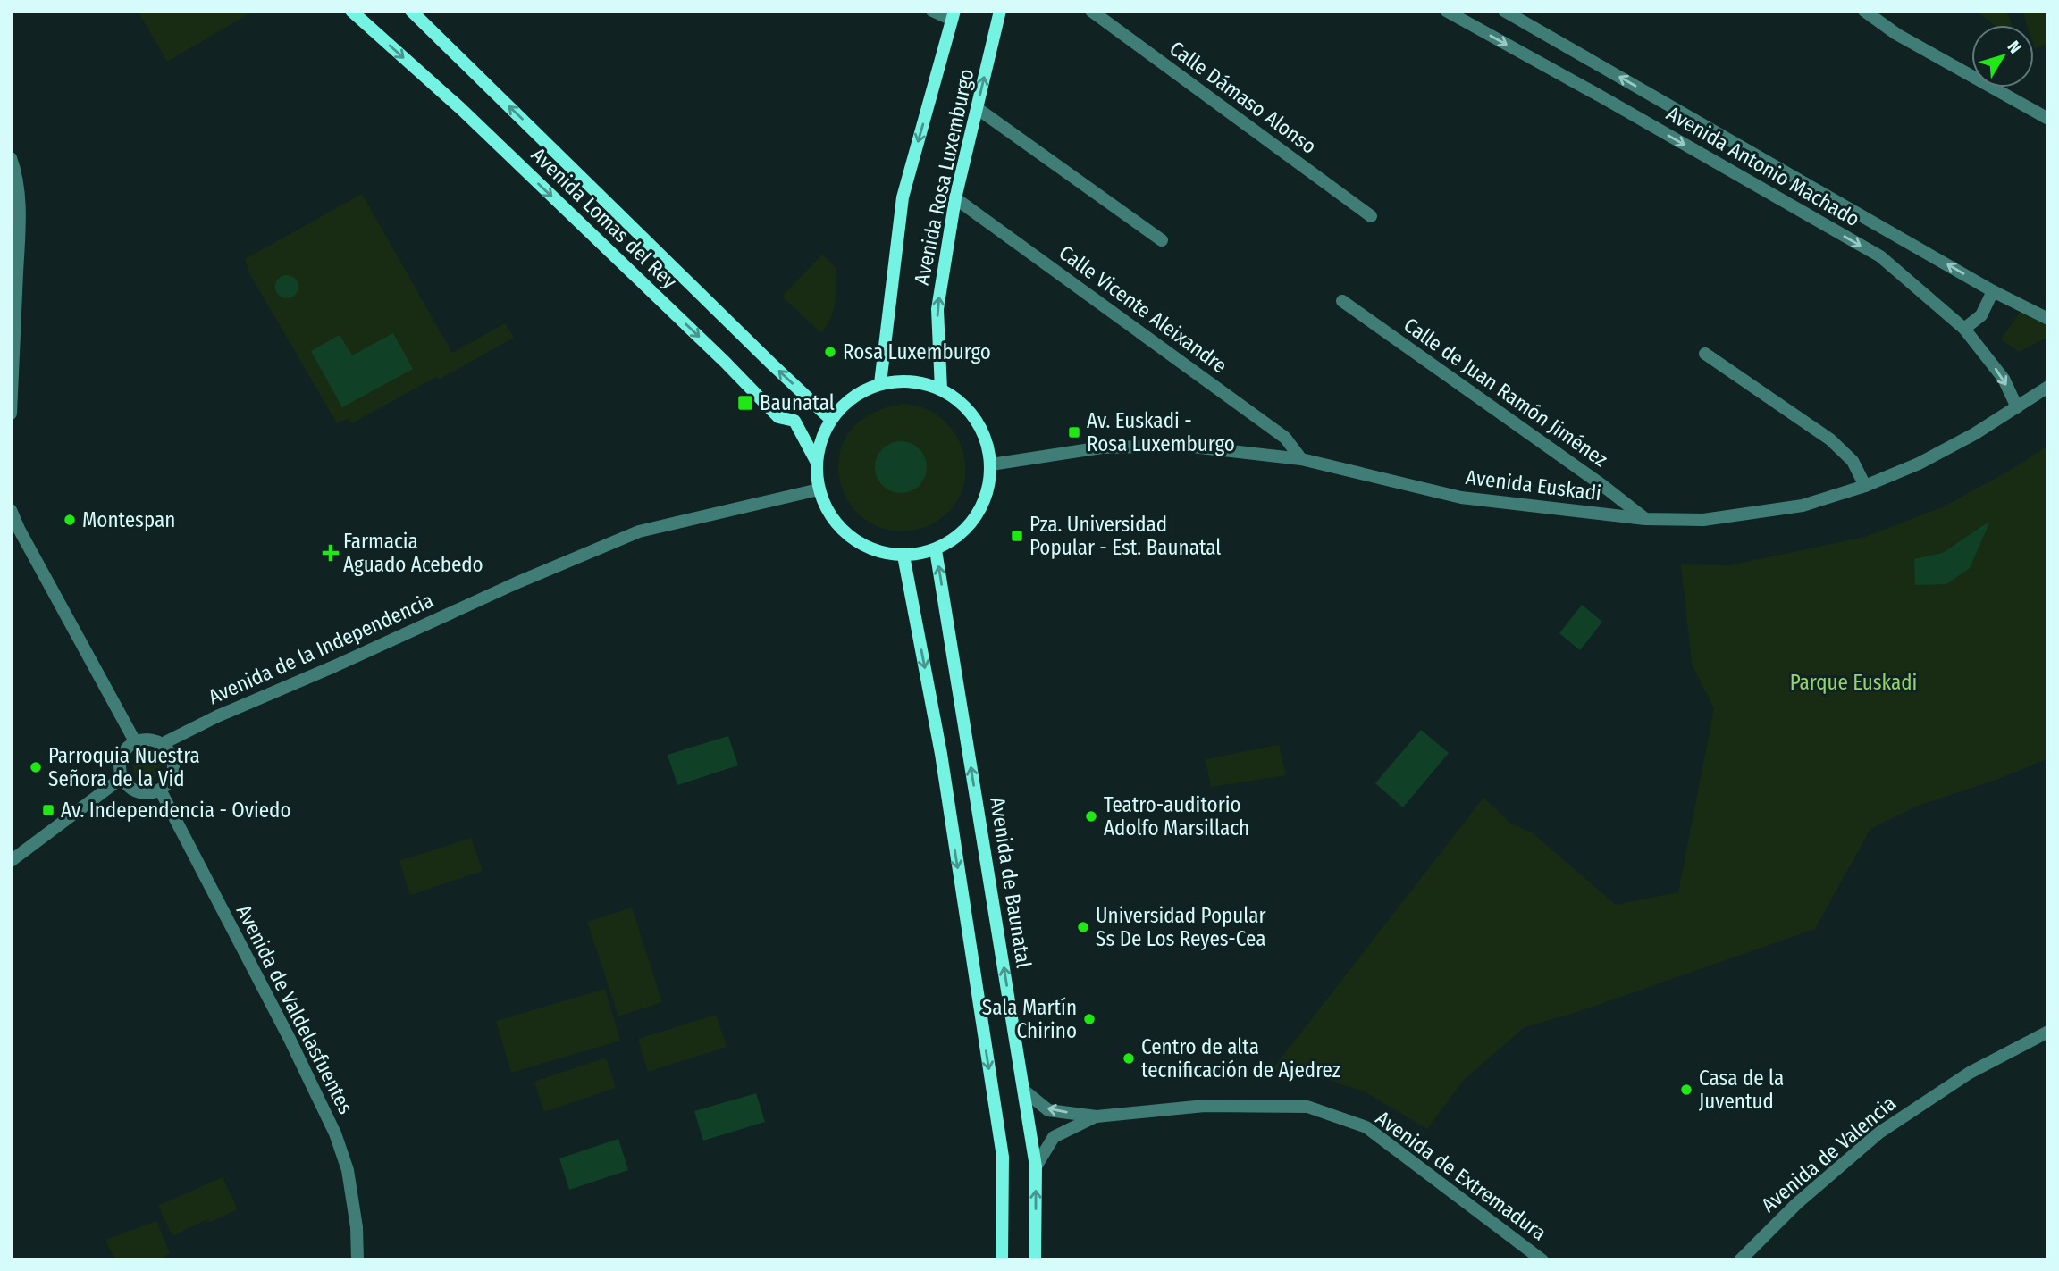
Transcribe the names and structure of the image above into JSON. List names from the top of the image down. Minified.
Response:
{"streets":{"main road":["Avenida Rosa Luxemburgo","Avenida Lomas del Rey","Avenida de Baunatal"],"street":["Calle Dámaso Alonso","Avenida Antonio Machado","Calle Vicente Aleixandre","Calle de Juan Ramón Jiménez","Avenida Euskadi","Avenida de la Independencia","Avenida de Valdelasfuentes","Avenida de Valencia","Avenida de Extremadura"]},"crossings":[["Avenida Antonio Machado","Avenida Euskadi"],["Avenida Rosa Luxemburgo","Avenida Lomas del Rey"],["Avenida Rosa Luxemburgo","Calle Vicente Aleixandre"],["Avenida Rosa Luxemburgo","Avenida Euskadi"],["Avenida Rosa Luxemburgo","Avenida de la Independencia"],["Avenida Rosa Luxemburgo","Avenida de Baunatal"],["Avenida Lomas del Rey","Avenida Euskadi"],["Avenida Lomas del Rey","Avenida de la Independencia"],["Avenida Lomas del Rey","Avenida de Baunatal"],["Calle Vicente Aleixandre","Avenida Euskadi"],["Calle de Juan Ramón Jiménez","Avenida Euskadi"],["Avenida Euskadi","Avenida de la Independencia"],["Avenida Euskadi","Avenida de Baunatal"],["Avenida de la Independencia","Avenida de Baunatal"],["Avenida de la Independencia","Avenida de Valdelasfuentes"],["Avenida de Baunatal","Avenida de Extremadura"]],"parks":["Parque Euskadi"],"places":{"other":["Rosa Luxemburgo","Montespan","Parroquia Nuestra Señora de la Vid","Teatro-auditorio Adolfo Marsillach","Universidad Popular Ss De Los Reyes-Cea","Sala Martín Chirino","Centro de alta tecnificación de Ajedrez","Casa de la Juventud"],"transit":["Baunatal","Av. Euskadi - Rosa Luxemburgo","Pza. Universidad Popular - Est. Baunatal","Av. Independencia - Oviedo"],"health":["Farmacia Aguado Acebedo"]},"north":"top right"}
